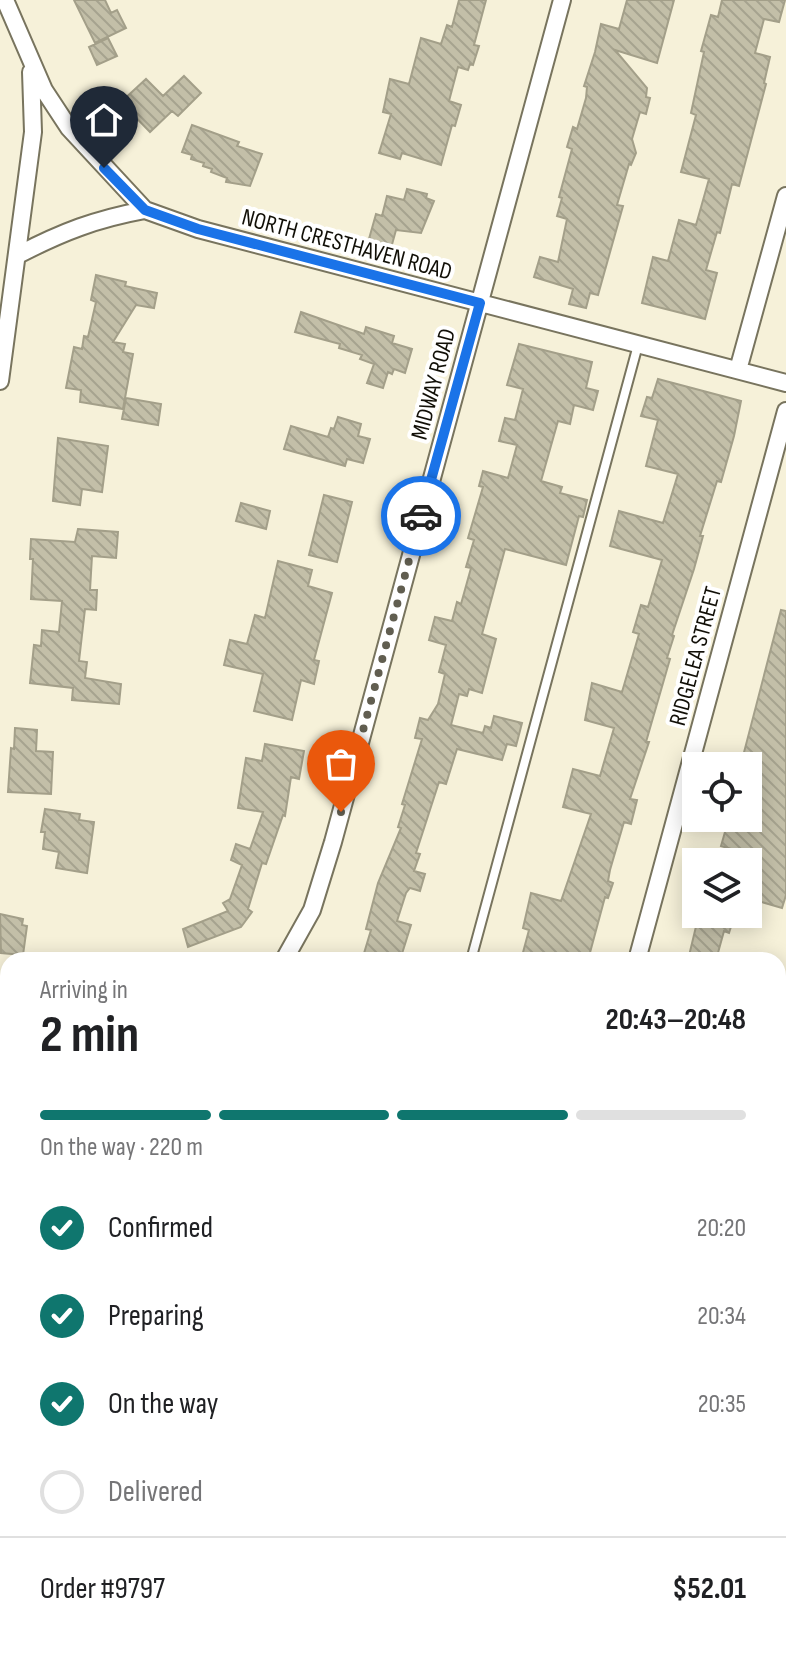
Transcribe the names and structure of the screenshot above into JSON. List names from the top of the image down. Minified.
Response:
{"streets":{"street":["NORTH CRESTHAVEN ROAD","MIDWAY ROAD","RIDGELEA STREET"]},"crossings":[["NORTH CRESTHAVEN ROAD","MIDWAY ROAD"]],"page":{"heading":["2 min","Arriving in","20:43–20:48"],"panel":["Order #9797","$52.01"],"bar":"On the way · 220 m","list":[["Confirmed","20:20"],["Preparing","20:34"],["On the way","20:35"],"Delivered"]}}
